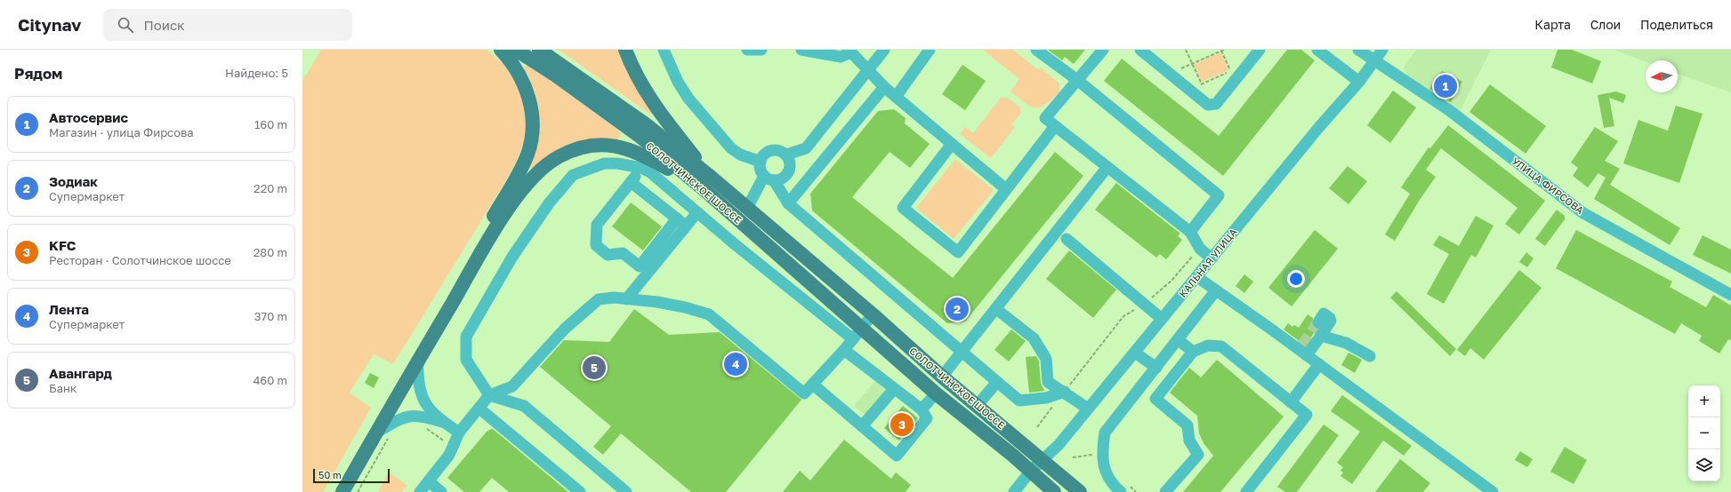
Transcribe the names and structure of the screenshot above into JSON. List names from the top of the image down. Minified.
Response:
{"streets":{"main road":["СОЛОТЧИНСКОЕ ШОССЕ"],"street":["УЛИЦА ФИРСОВА","КАЛЬНАЯ УЛИЦА"]},"crossings":[["СОЛОТЧИНСКОЕ ШОССЕ","КАЛЬНАЯ УЛИЦА"],["УЛИЦА ФИРСОВА","КАЛЬНАЯ УЛИЦА"]],"scale_bar":"50 m","north":"left","page":{"header":"Citynav","search":"Поиск","nav":["Карта","Слои","Поделиться"],"heading":["Рядом","Найдено: 5"],"pins":["1","2","4","5","3"],"list":[{"mark":"1","name":"Автосервис","note":"Магазин · улица Фирсова","value":"160 m"},{"mark":"2","name":"Зодиак","note":"Супермаркет","value":"220 m"},{"mark":"3","name":"KFC","note":"Ресторан · Солотчинское шоссе","value":"280 m"},{"mark":"4","name":"Лента","note":"Супермаркет","value":"370 m"},{"mark":"5","name":"Авангард","note":"Банк","value":"460 m"}],"map_buttons":["+","−"],"scale":"50 m"}}
